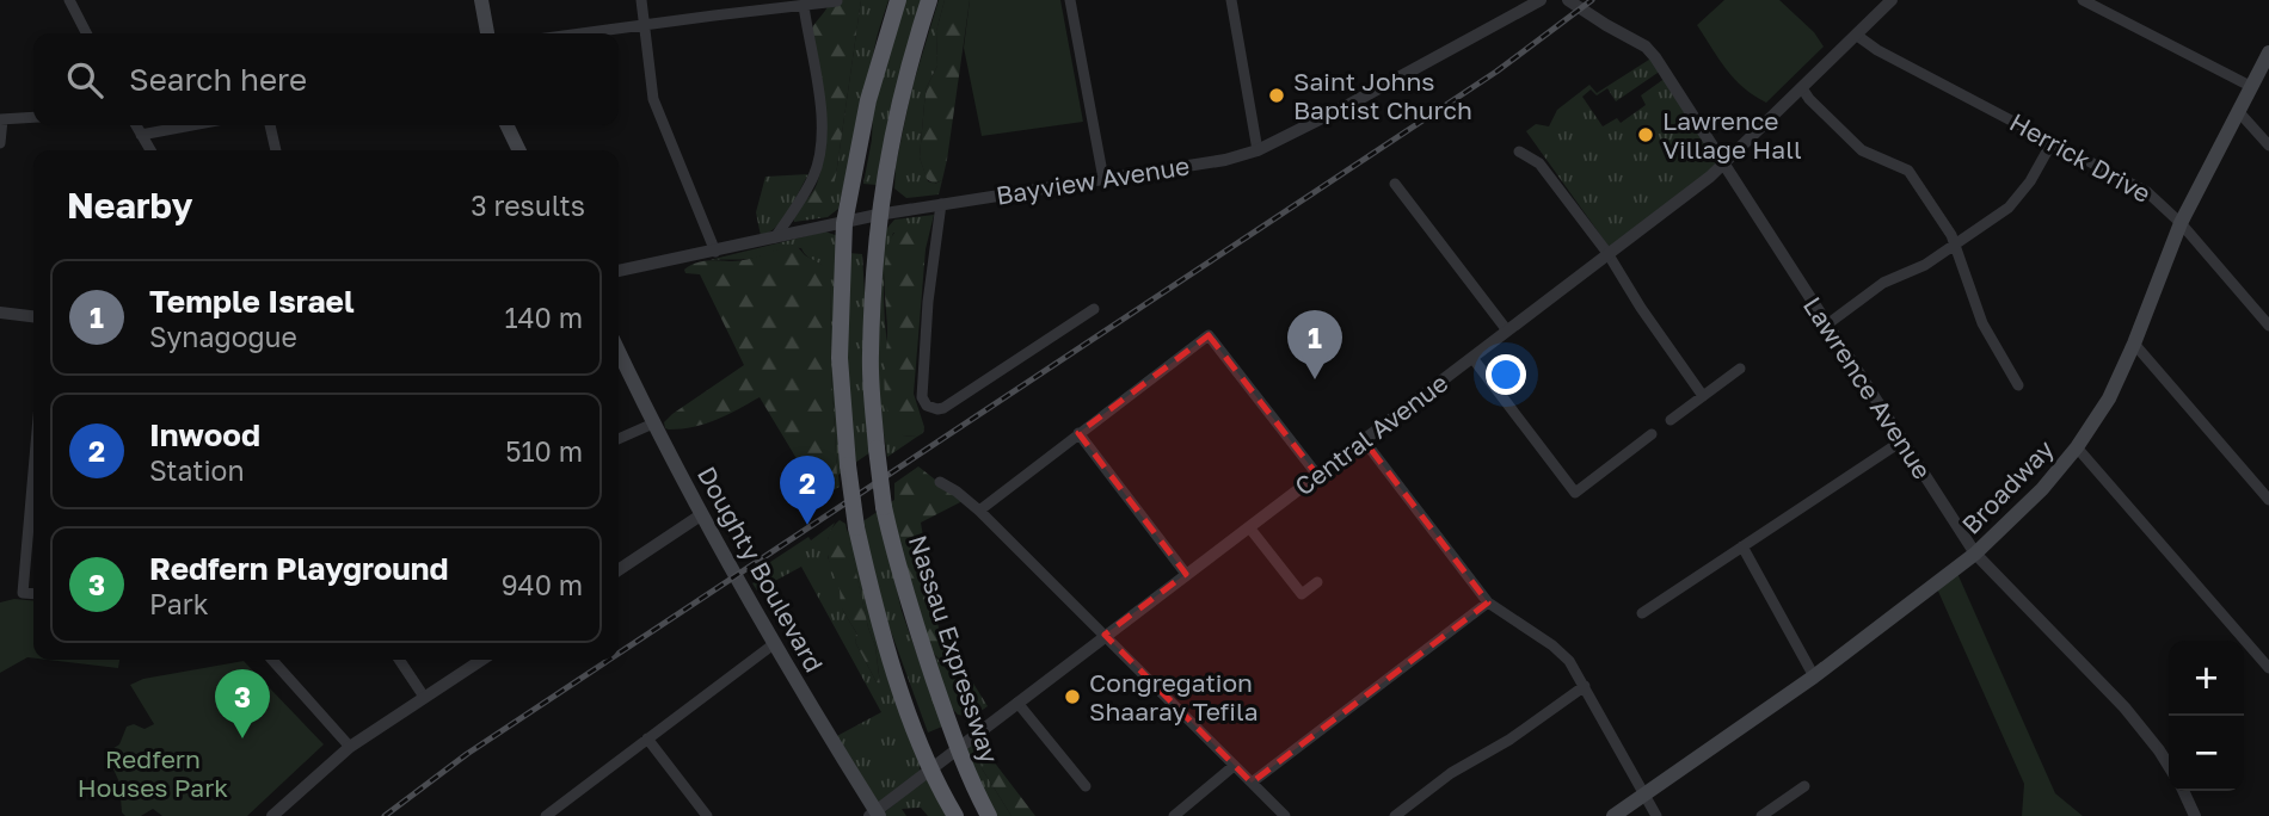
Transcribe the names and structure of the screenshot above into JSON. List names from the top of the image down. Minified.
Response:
{"streets":{"highway":["Nassau Expressway"],"main road":["Broadway","Doughty Boulevard"],"street":["Herrick Drive","Bayview Avenue","Lawrence Avenue","Central Avenue"]},"crossings":[["Herrick Drive","Central Avenue"],["Herrick Drive","Broadway"],["Bayview Avenue","Nassau Expressway"],["Lawrence Avenue","Central Avenue"],["Lawrence Avenue","Broadway"],["Central Avenue","Doughty Boulevard"],["Central Avenue","Nassau Expressway"]],"parks":["Redfern Houses Park"],"places":["Saint Johns Baptist Church","Lawrence Village Hall","Congregation Shaaray Tefila"],"page":{"search":"Search here","heading":["Nearby","3 results"],"list":[{"mark":"1","name":"Temple Israel","note":"Synagogue","value":"140 m"},{"mark":"2","name":"Inwood","note":"Station","value":"510 m"},{"mark":"3","name":"Redfern Playground","note":"Park","value":"940 m"}],"pins":["1","2","3"],"map_buttons":["+","−"]}}
